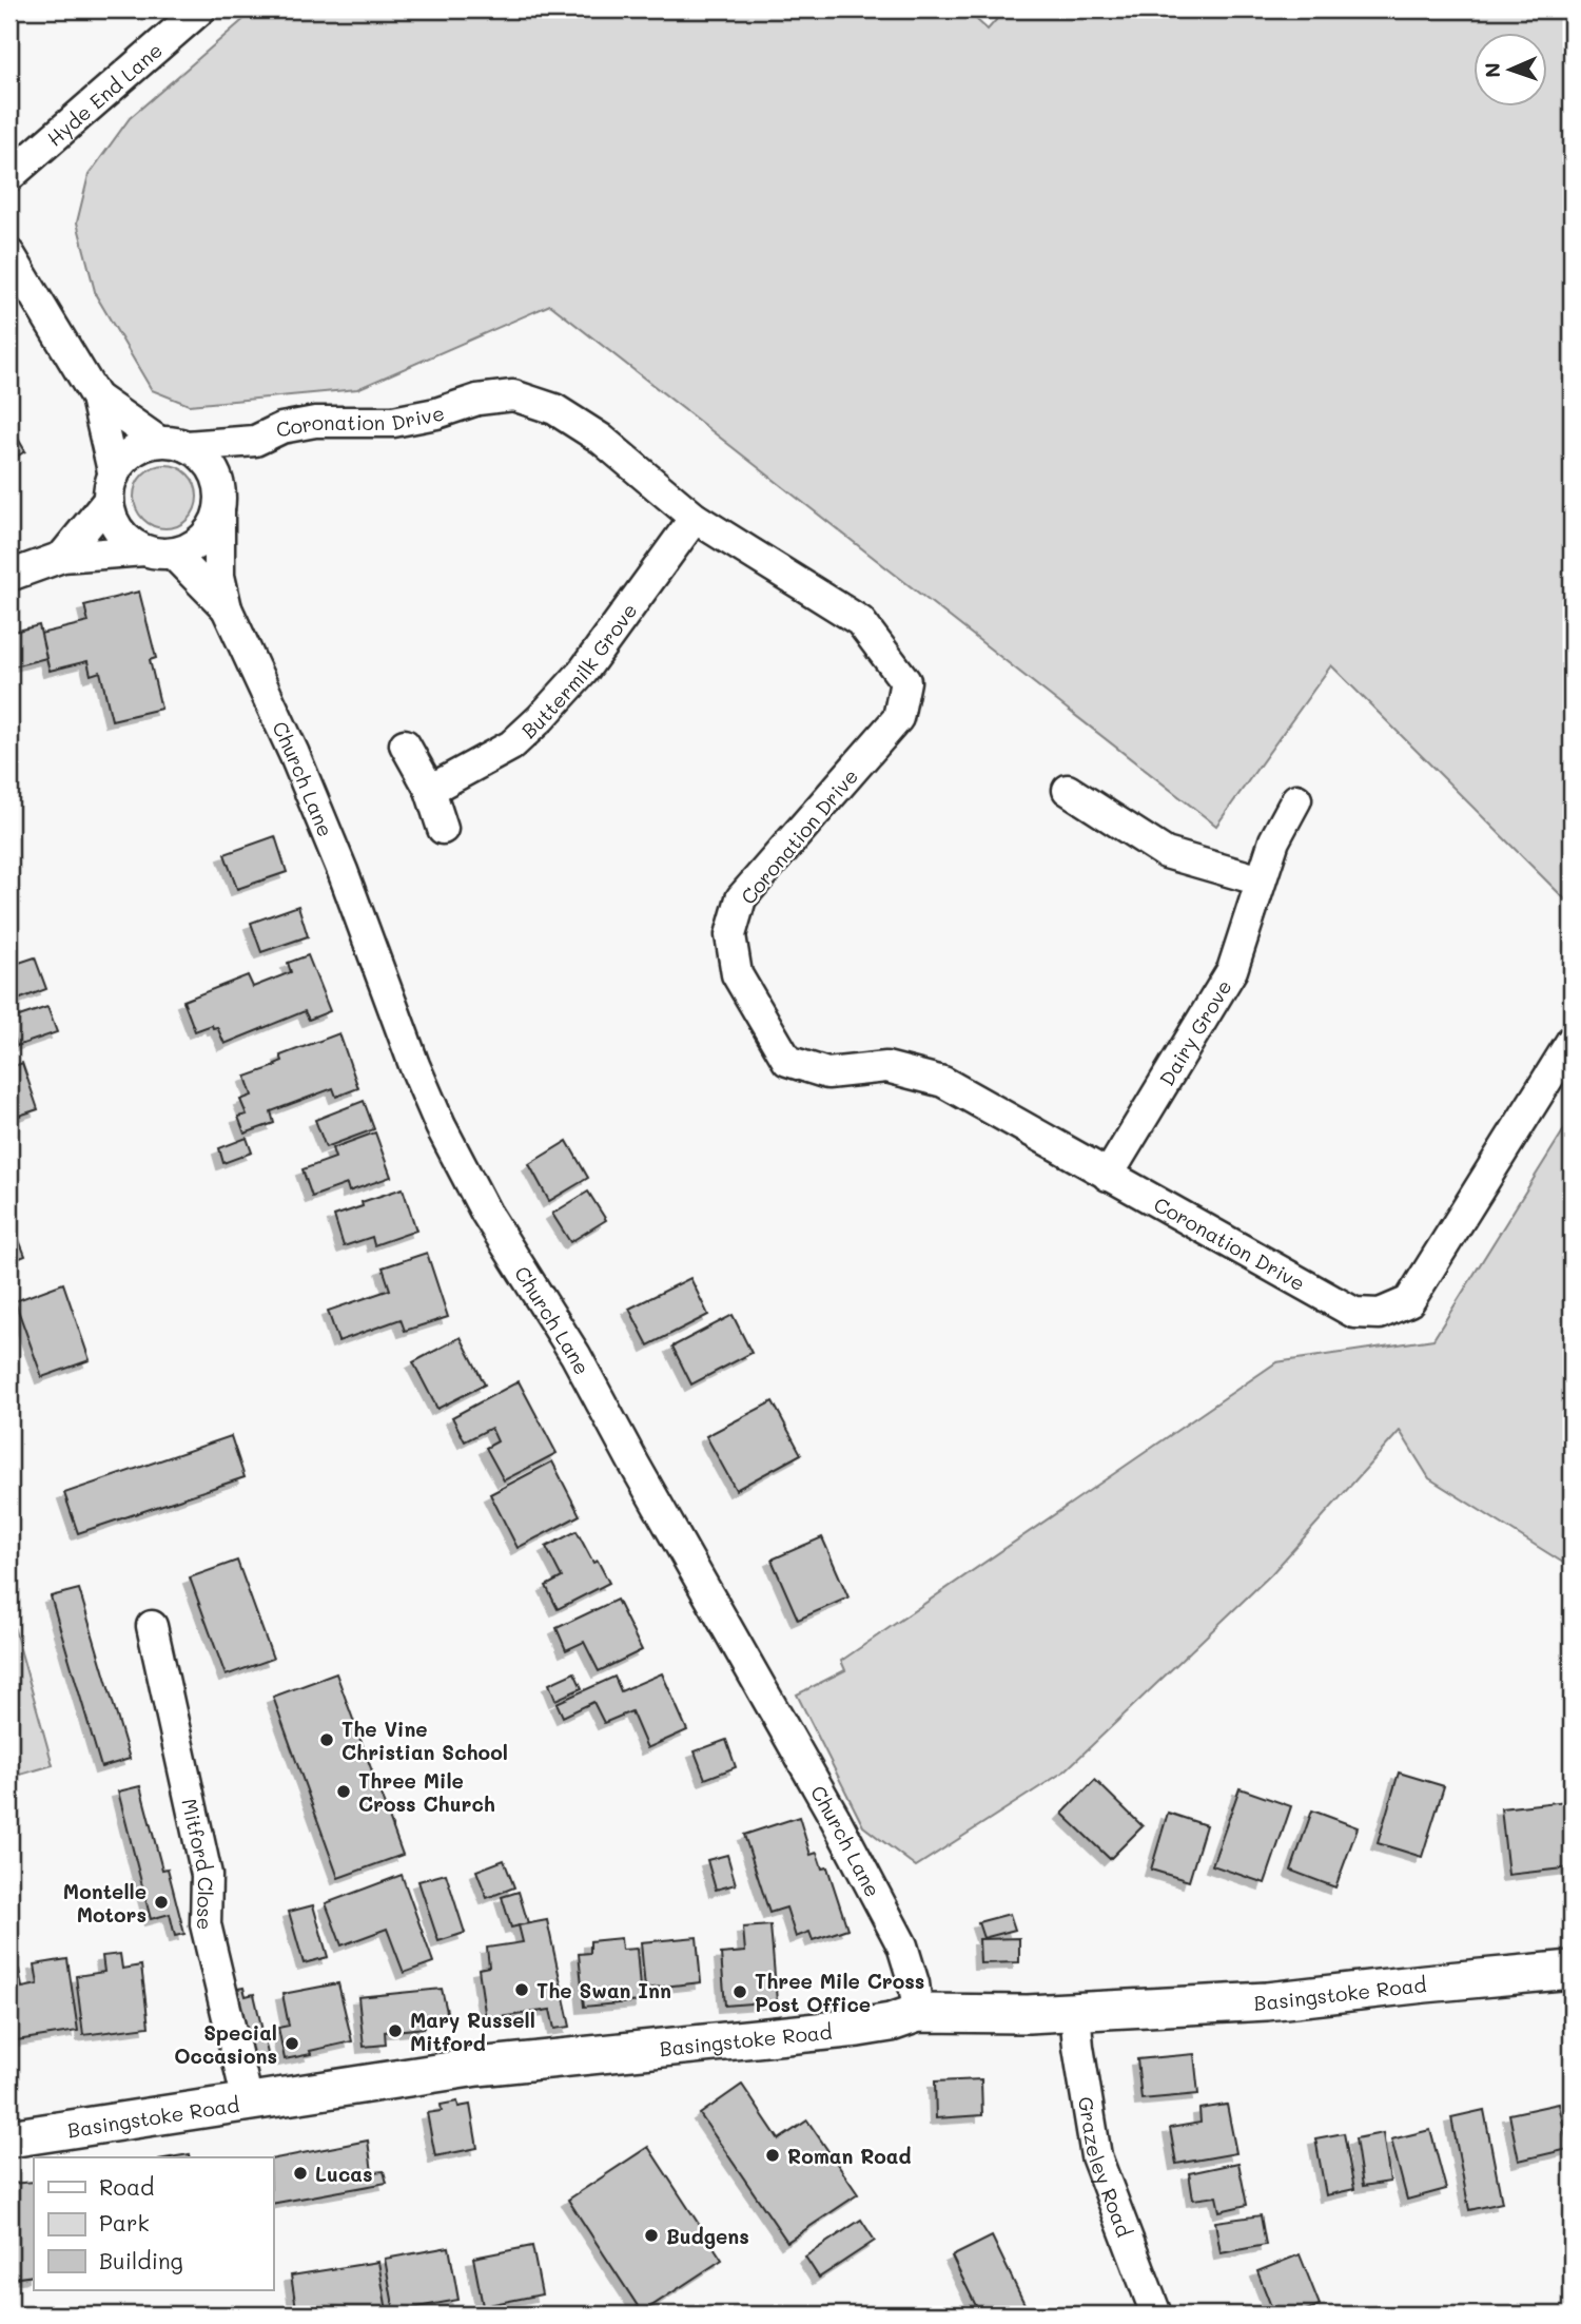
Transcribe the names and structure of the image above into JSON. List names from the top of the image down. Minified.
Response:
{"streets":{"street":["Hyde End Lane","Coronation Drive","Buttermilk Grove","Church Lane","Dairy Grove","Mitford Close","Basingstoke Road","Grazeley Road"]},"crossings":[["Coronation Drive","Buttermilk Grove"],["Coronation Drive","Church Lane"],["Coronation Drive","Dairy Grove"],["Church Lane","Basingstoke Road"],["Mitford Close","Basingstoke Road"],["Basingstoke Road","Grazeley Road"]],"places":["The Vine Christian School","Three Mile Cross Church","Montelle Motors","The Swan Inn","Three Mile Cross Post Office","Mary Russell Mitford","Special Occasions","Roman Road","Lucas","Budgens"],"legend":["Road","Park","Building"],"north":"left"}
